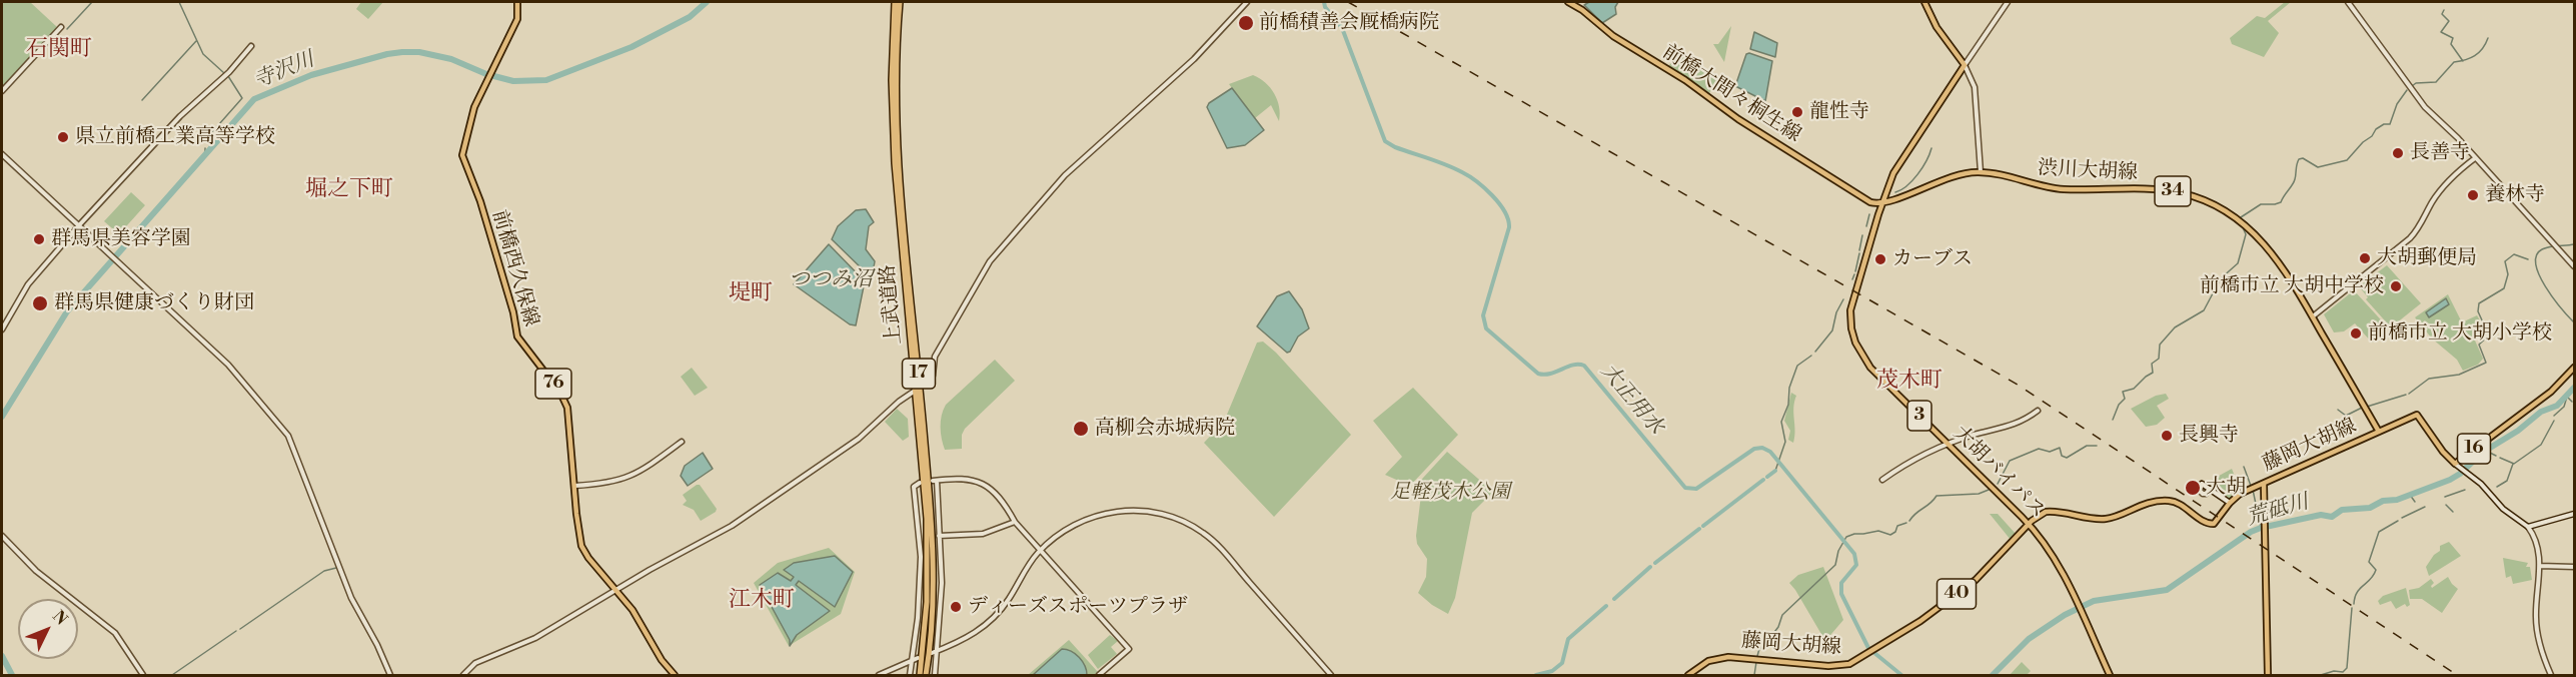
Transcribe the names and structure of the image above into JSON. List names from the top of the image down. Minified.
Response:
{"streets":{"highway":["上武道路","17"],"main road":["前橋大間々桐生線","渋川大胡線","34","前橋西久保線","76","3","藤岡大胡線","16","大胡バイパス","40"]},"crossings":[["前橋大間々桐生線","渋川大胡線"],["前橋大間々桐生線","大胡バイパス"],["渋川大胡線","藤岡大胡線"],["渋川大胡線","16"],["渋川大胡線","大胡バイパス"],["藤岡大胡線","16"],["藤岡大胡線","大胡バイパス"]],"districts":["石関町","堀之下町","堤町","茂木町","江木町"],"water":["寺沢川","つつみ沼","大正用水","荒砥川"],"parks":["足軽茂木公園"],"places":["前橋積善会厩橋病院","龍性寺","県立前橋工業高等学校","長善寺","養林寺","群馬県美容学園","大胡郵便局","カーブス","前橋市立 大胡中学校","群馬県健康づくり財団","前橋市立 大胡小学校","高柳会赤城病院","長興寺","大胡","ディーズスポーツプラザ"],"north":"top right"}
